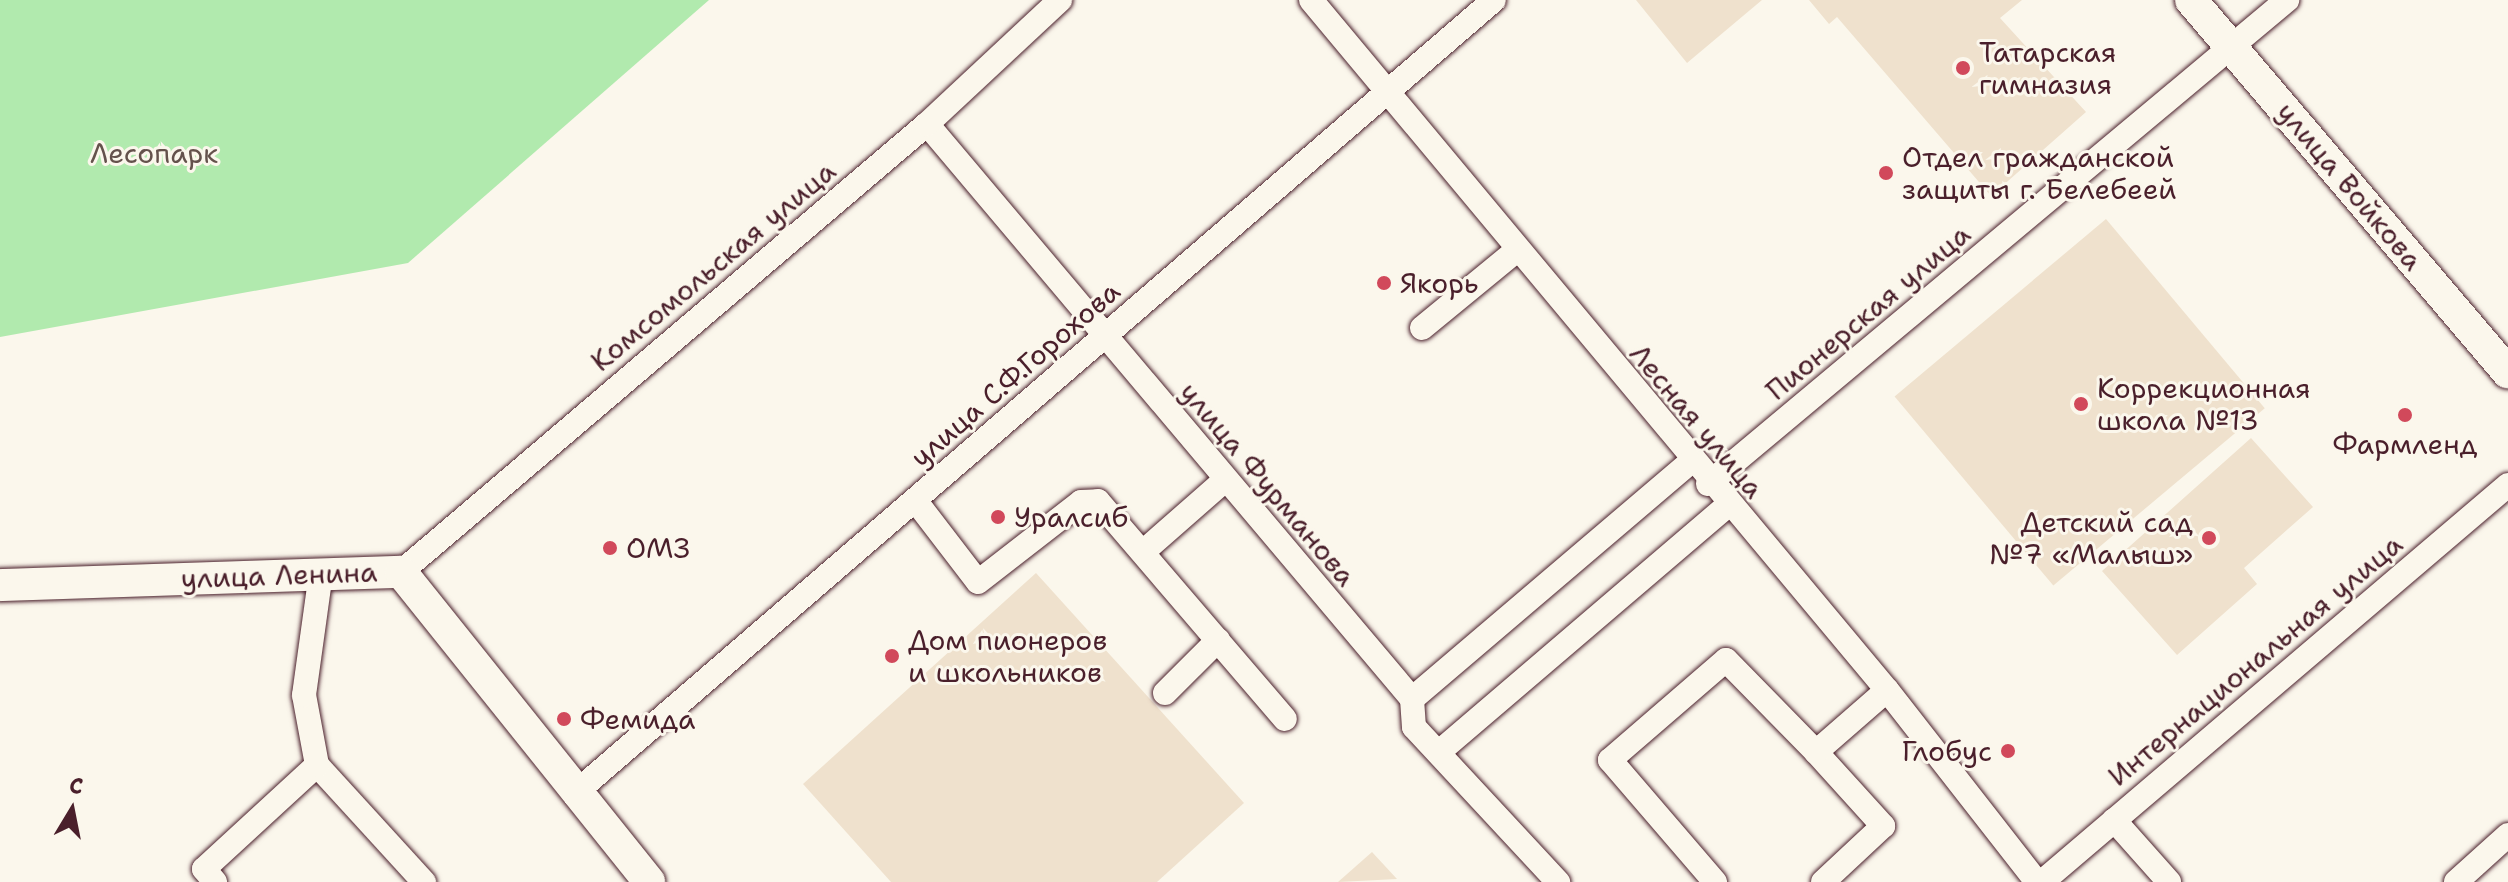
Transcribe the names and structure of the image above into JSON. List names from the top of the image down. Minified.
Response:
{"streets":{"main road":["улица Войкова","улица Ленина"],"street":["Комсомольская улица","Пионерская улица","улица С.Ф.Горохова","Лесная улица","улица Фурманова","Интернациональная улица"]},"crossings":[["улица Войкова","Пионерская улица"],["Комсомольская улица","улица Фурманова"],["Комсомольская улица","улица Ленина"],["Пионерская улица","Лесная улица"],["улица С.Ф.Горохова","Лесная улица"],["улица С.Ф.Горохова","улица Фурманова"],["улица С.Ф.Горохова","улица Ленина"],["Лесная улица","Интернациональная улица"]],"parks":["Лесопарк"],"places":["Татарская гимназия","Отдел гражданской защиты г. Белебеей","Якорь","Коррекционная школа №13","Фармленд","Уралсиб","Детский сад №7 «Малыш»","ОМЗ","Дом пионеров и школьников","Фемида","Глобус"],"north":"top"}
